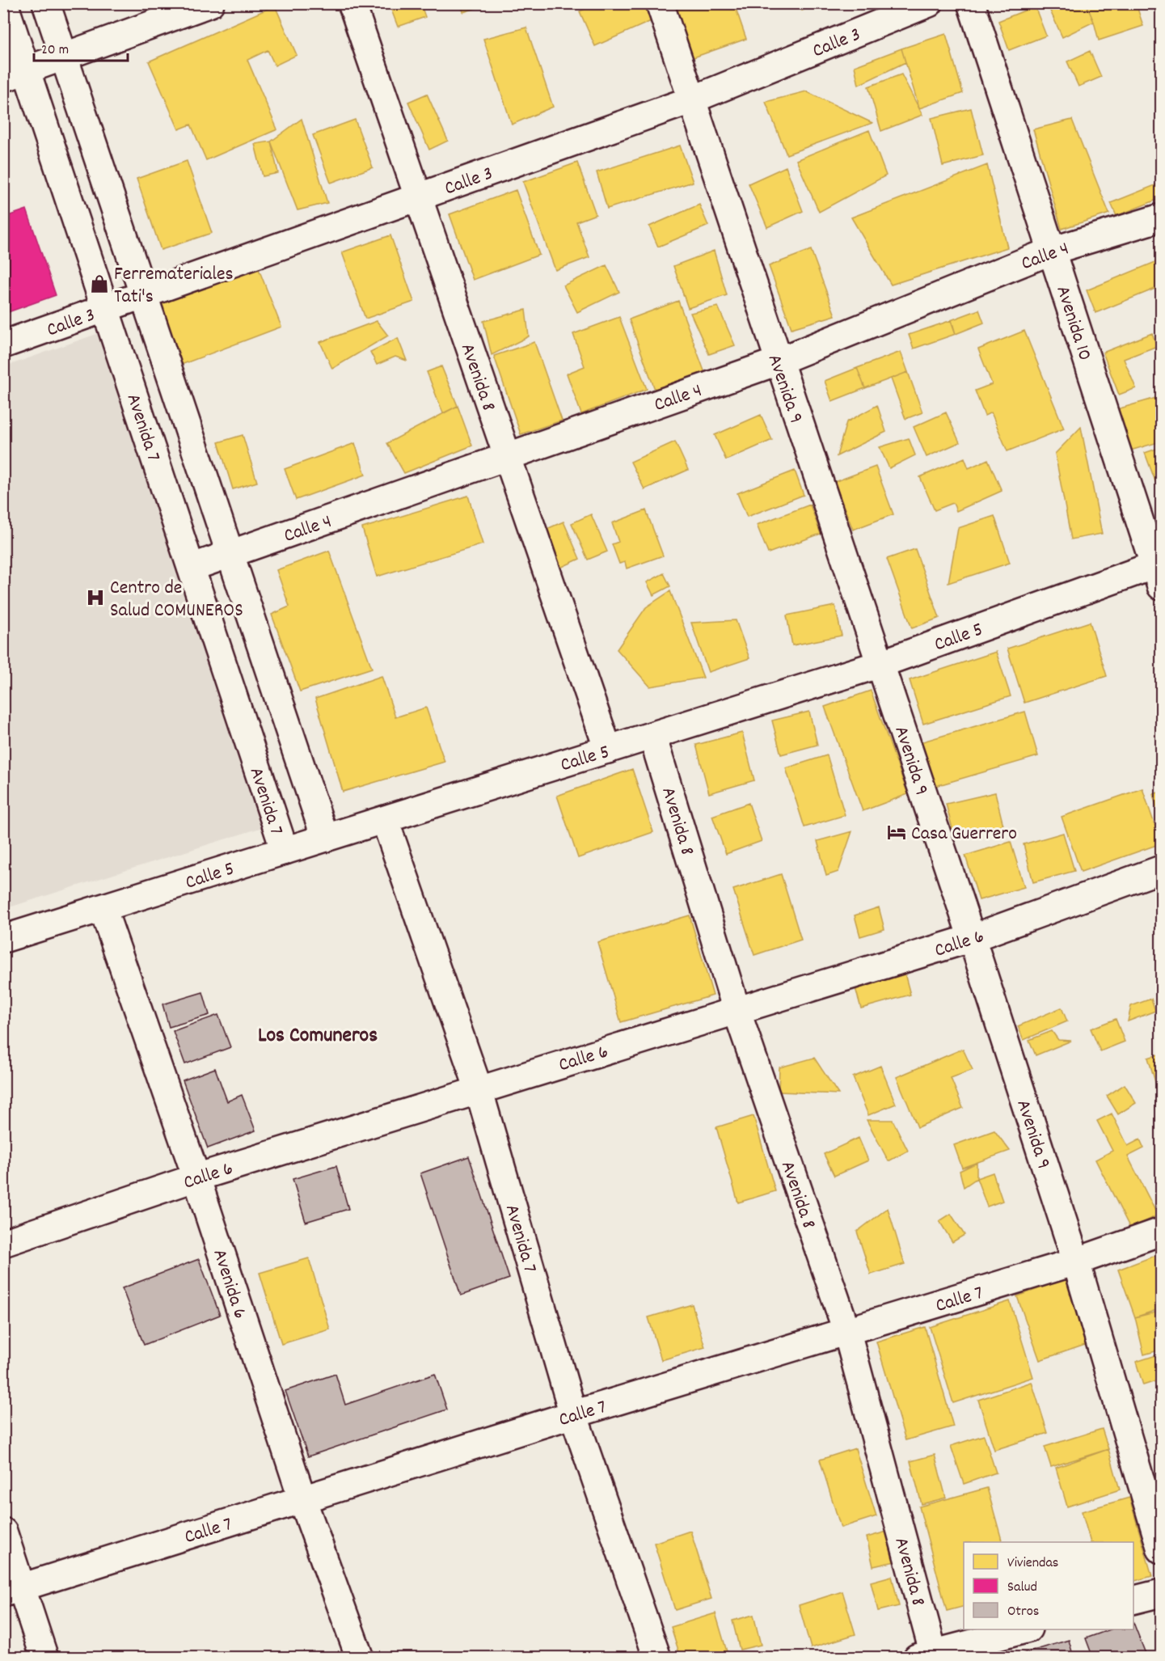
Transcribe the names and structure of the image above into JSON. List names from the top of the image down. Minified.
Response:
{"streets":{"street":["Calle 3","Calle 4","Avenida 10","Avenida 8","Avenida 9","Avenida 7","Calle 5","Calle 6","Avenida 6","Calle 7"]},"crossings":[["Calle 3","Avenida 8"],["Calle 3","Avenida 9"],["Calle 3","Avenida 7"],["Calle 4","Avenida 10"],["Calle 4","Avenida 8"],["Calle 4","Avenida 9"],["Calle 4","Avenida 7"],["Avenida 10","Calle 5"],["Avenida 8","Calle 5"],["Avenida 8","Calle 6"],["Avenida 8","Calle 7"],["Avenida 9","Calle 5"],["Avenida 9","Calle 6"],["Avenida 9","Calle 7"],["Avenida 7","Calle 5"],["Avenida 7","Calle 6"],["Avenida 7","Calle 7"],["Calle 5","Avenida 6"],["Calle 6","Avenida 6"],["Avenida 6","Calle 7"]],"districts":["Los Comuneros"],"places":{"shop":["Ferremateriales Tati's"],"hospital":["Centro de Salud COMUNEROS"],"hotel":["Casa Guerrero"]},"legend":["Viviendas","Salud","Otros"],"scale_bar":"20 m"}
